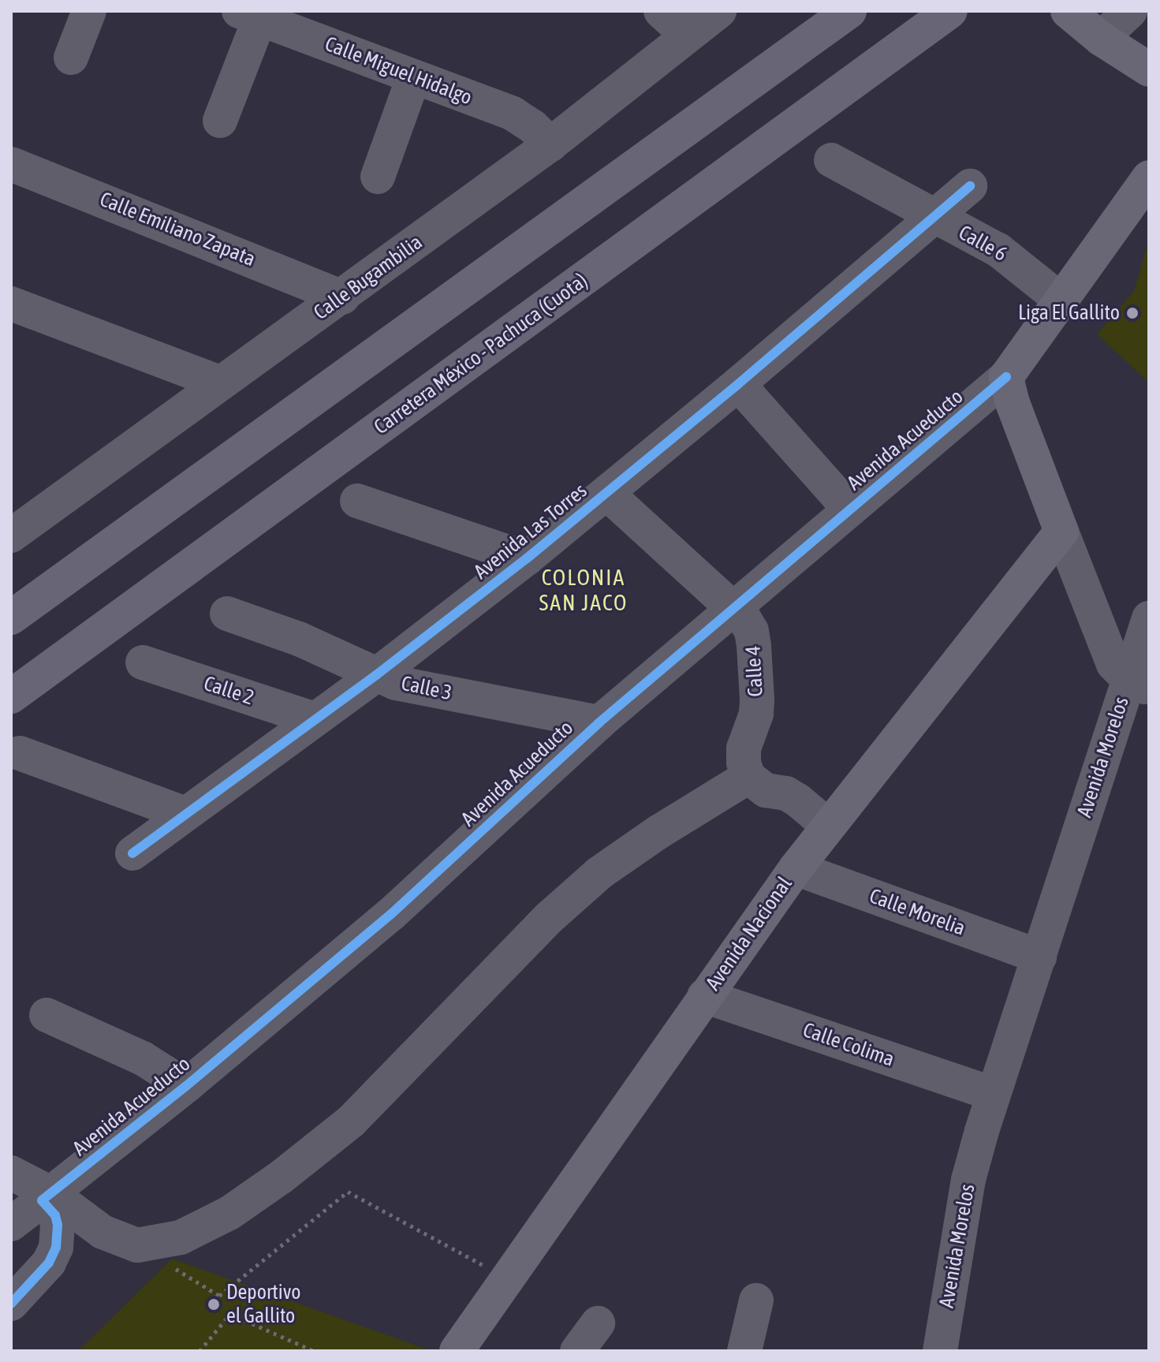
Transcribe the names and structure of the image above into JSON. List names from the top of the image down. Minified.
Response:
{"streets":{"highway":["Carretera México - Pachuca (Cuota)"],"main road":["Avenida Morelos","Avenida Nacional"],"street":["Calle Miguel Hidalgo","Calle Emiliano Zapata","Calle 6","Calle Bugambilia","Avenida Acueducto","Avenida Las Torres","Calle 4","Calle 3","Calle 2","Calle Morelia","Calle Colima"]},"crossings":[["Calle Miguel Hidalgo","Calle Bugambilia"],["Calle Emiliano Zapata","Calle Bugambilia"],["Calle 6","Avenida Las Torres"],["Avenida Acueducto","Calle 4"],["Avenida Acueducto","Calle 3"],["Avenida Acueducto","Avenida Morelos"],["Avenida Las Torres","Calle 4"],["Avenida Las Torres","Calle 3"],["Avenida Las Torres","Calle 2"],["Avenida Morelos","Calle Morelia"],["Avenida Morelos","Avenida Nacional"],["Avenida Morelos","Calle Colima"],["Calle Morelia","Avenida Nacional"],["Avenida Nacional","Calle Colima"]],"districts":["COLONIA SAN JACO"],"places":["Liga El Gallito","Deportivo el Gallito"]}
